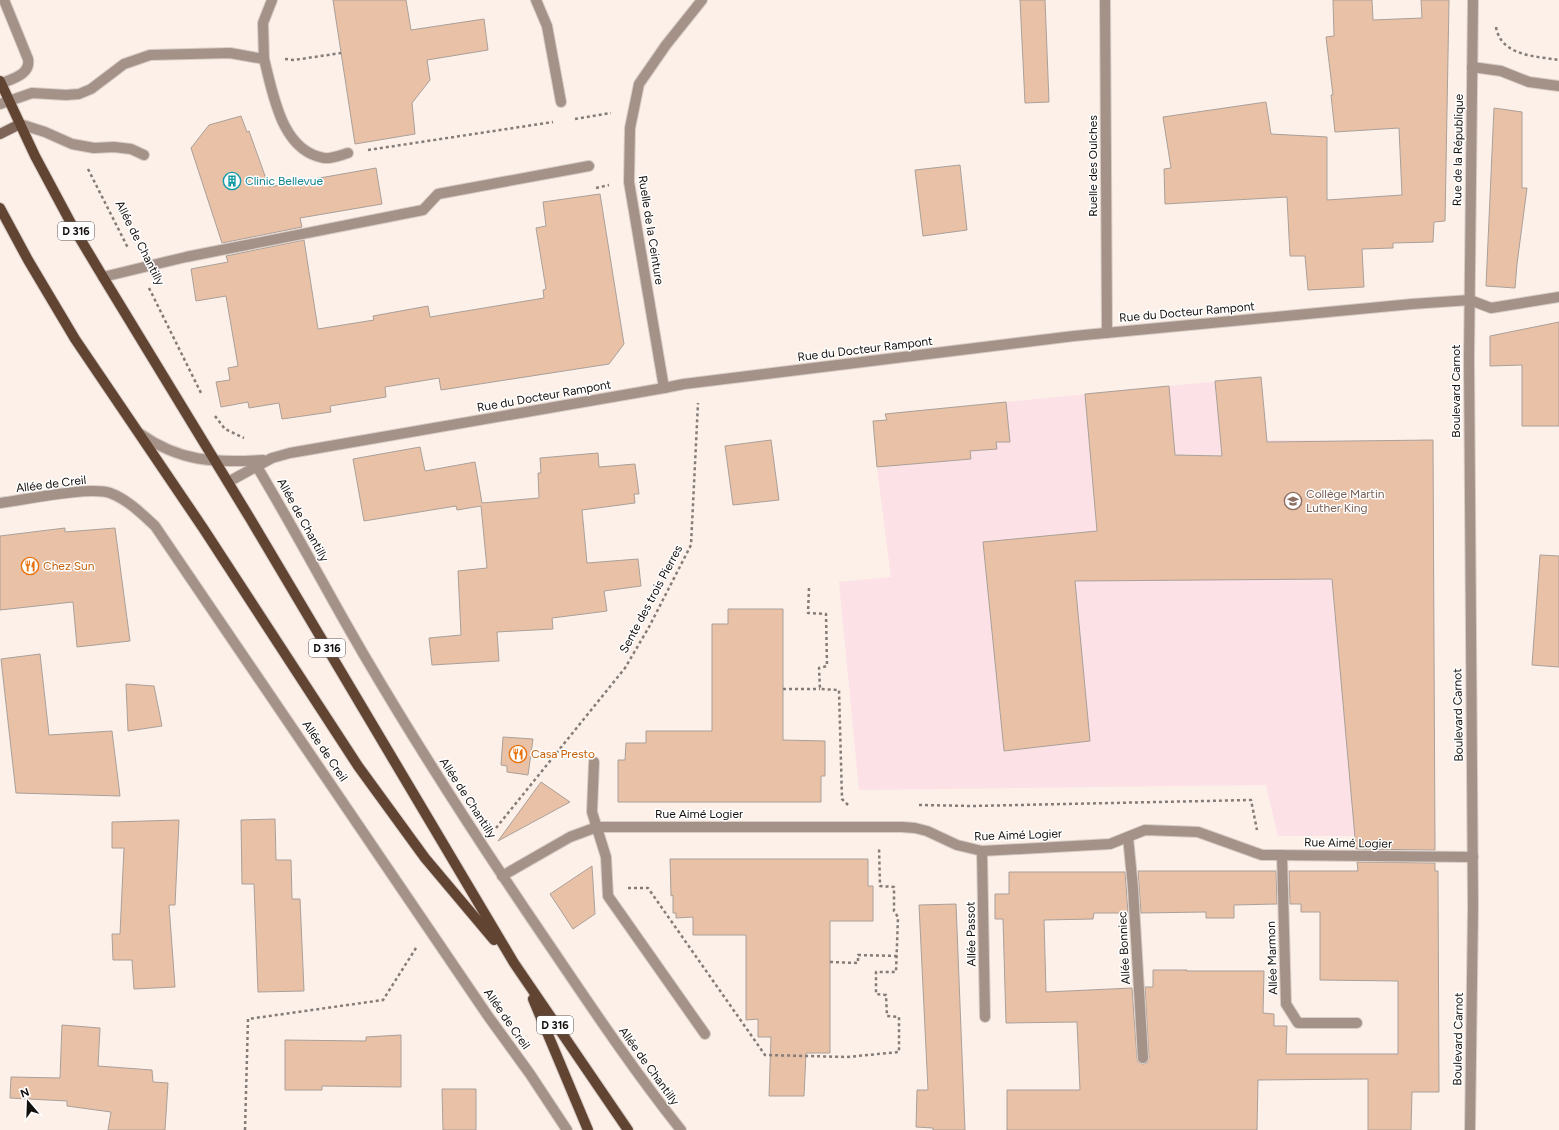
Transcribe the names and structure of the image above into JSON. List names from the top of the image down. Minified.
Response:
{"streets":{"main road":["D 316"],"street":["Rue de la République","Ruelle des Oulches","Ruelle de la Ceinture","Allée de Chantilly","Rue du Docteur Rampont","Boulevard Carnot","Allée de Creil","Rue Aimé Logier","Allée Passot","Allée Bonniec","Allée Marmon"],"path":["Sente des trois Pierres"]},"crossings":[["Rue de la République","Rue du Docteur Rampont"],["Rue de la République","Boulevard Carnot"],["Ruelle des Oulches","Rue du Docteur Rampont"],["Ruelle de la Ceinture","Rue du Docteur Rampont"],["D 316","Rue du Docteur Rampont"],["Allée de Chantilly","Rue du Docteur Rampont"],["Allée de Chantilly","Sente des trois Pierres"],["Allée de Chantilly","Rue Aimé Logier"],["Rue du Docteur Rampont","Boulevard Carnot"],["Rue du Docteur Rampont","Sente des trois Pierres"],["Boulevard Carnot","Rue Aimé Logier"],["Rue Aimé Logier","Allée Passot"],["Rue Aimé Logier","Allée Bonniec"],["Rue Aimé Logier","Allée Marmon"]],"places":{"building":["Clinic Bellevue"],"school or university":["Collège Martin Luther King"],"restaurant":["Chez Sun","Casa Presto"]},"north":"top"}
